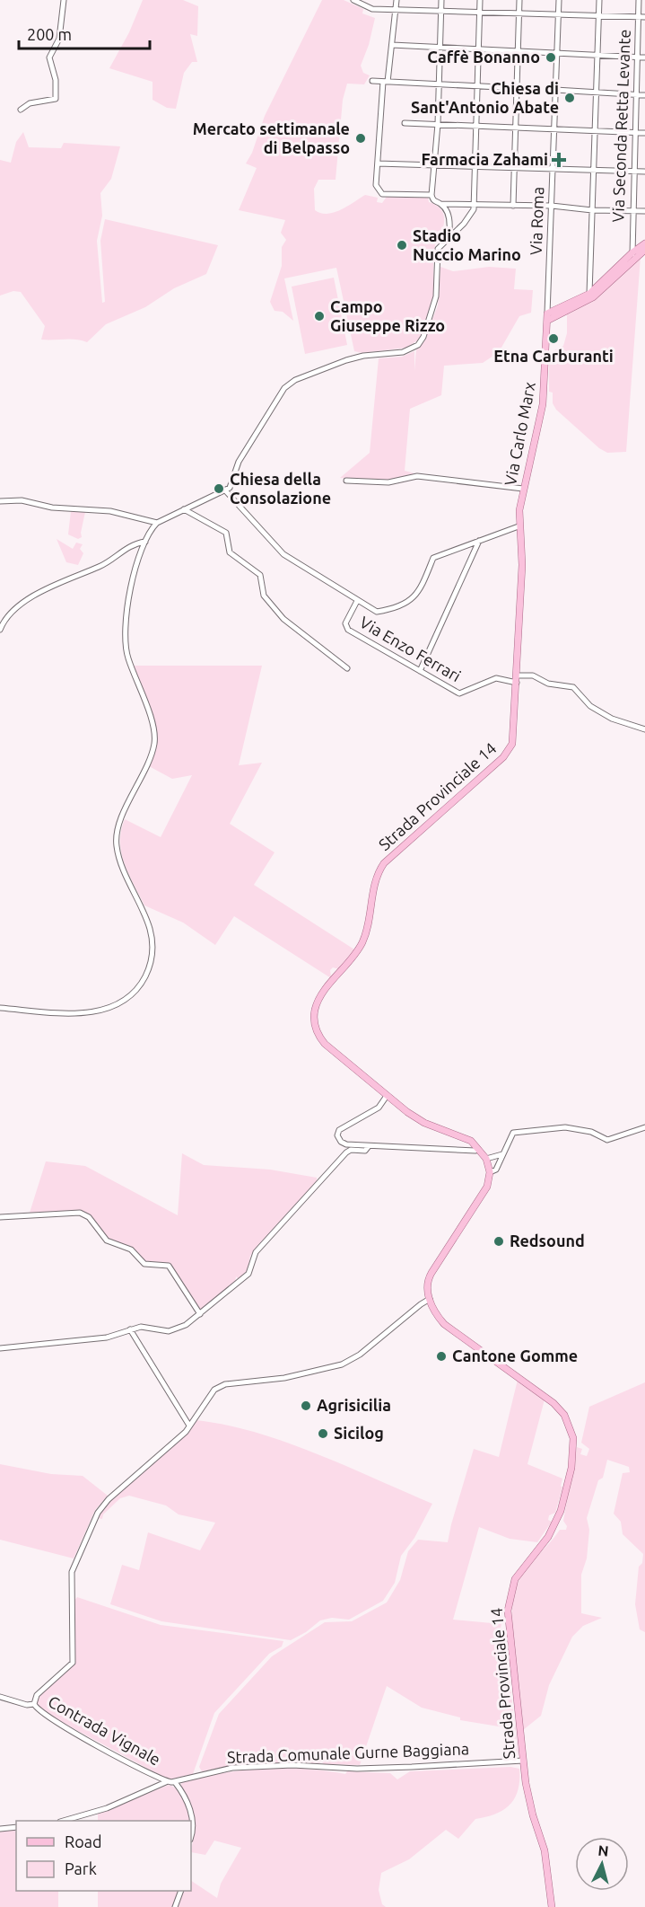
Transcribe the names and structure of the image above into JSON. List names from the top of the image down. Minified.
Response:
{"streets":{"main road":["Via Carlo Marx","Strada Provinciale 14"],"street":["Via Seconda Retta Levante","Via Roma","Via Enzo Ferrari","Contrada Vignale","Strada Comunale Gurne Baggiana"]},"crossings":[["Via Roma","Via Carlo Marx"],["Via Carlo Marx","Strada Provinciale 14"],["Via Enzo Ferrari","Strada Provinciale 14"],["Strada Provinciale 14","Contrada Vignale"],["Strada Provinciale 14","Strada Comunale Gurne Baggiana"],["Contrada Vignale","Strada Comunale Gurne Baggiana"]],"places":{"other":["Caffè Bonanno","Chiesa di Sant'Antonio Abate","Mercato settimanale di Belpasso","Stadio Nuccio Marino","Campo Giuseppe Rizzo","Etna Carburanti","Chiesa della Consolazione","Redsound","Cantone Gomme","Agrisicilia","Sicilog"],"health":["Farmacia Zahami"]},"legend":["Road","Park"],"scale_bar":"200 m","north":"top"}
